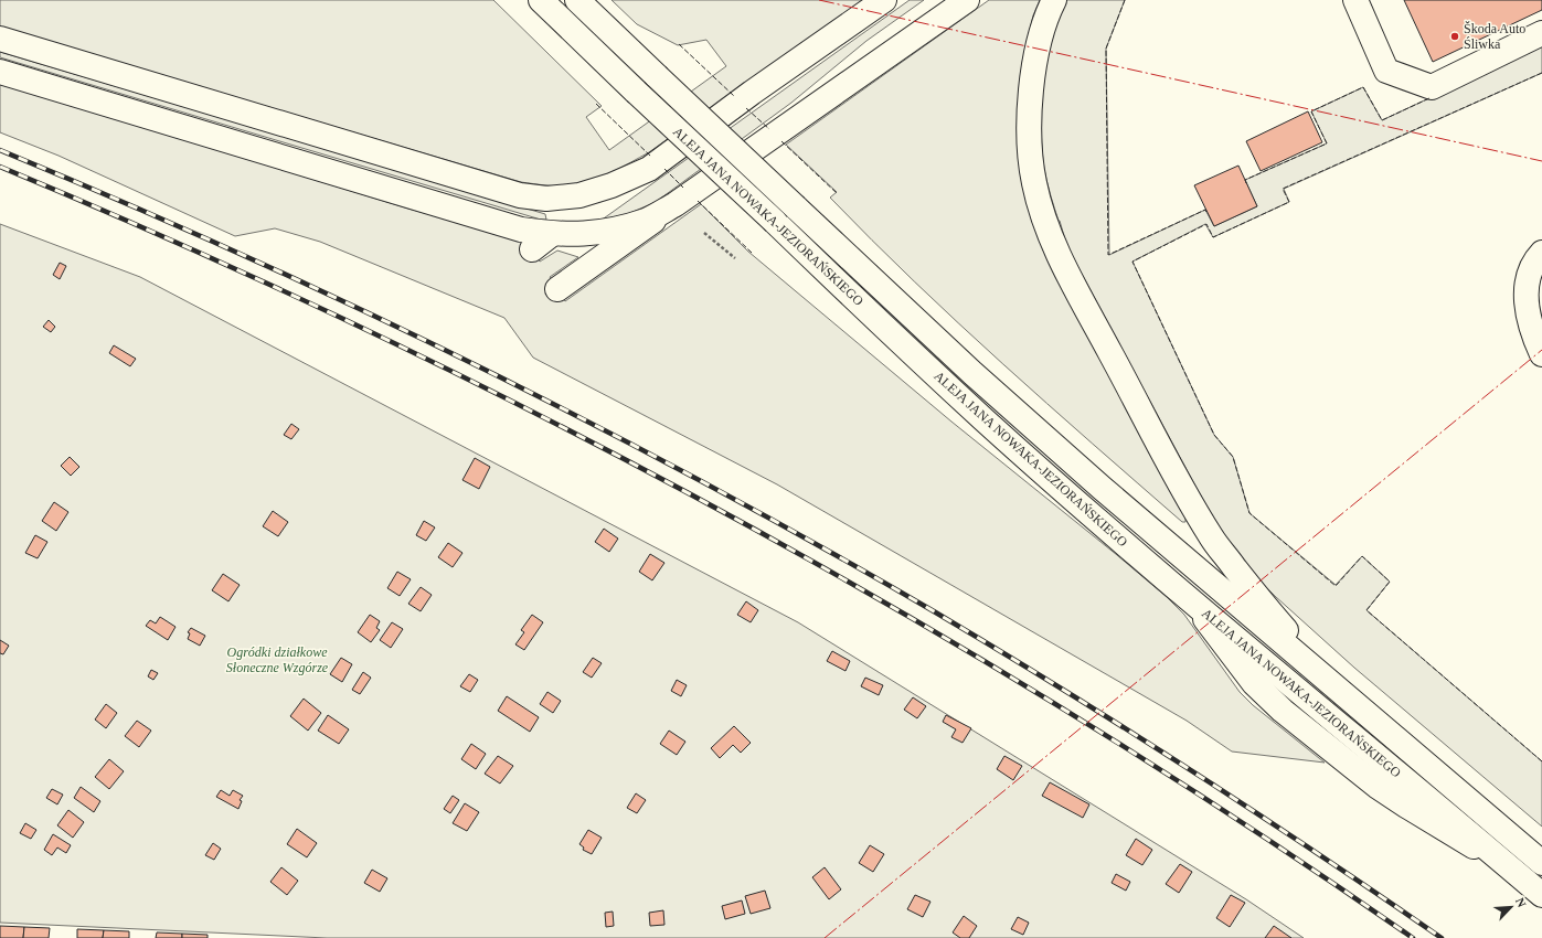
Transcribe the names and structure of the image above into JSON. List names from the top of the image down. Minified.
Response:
{"streets":{"main road":["ALEJA JANA NOWAKA-JEZIORAŃSKIEGO"]},"parks":["Ogródki działkowe Słoneczne Wzgórze"],"places":["Škoda Auto Śliwka"],"north":"top right"}
